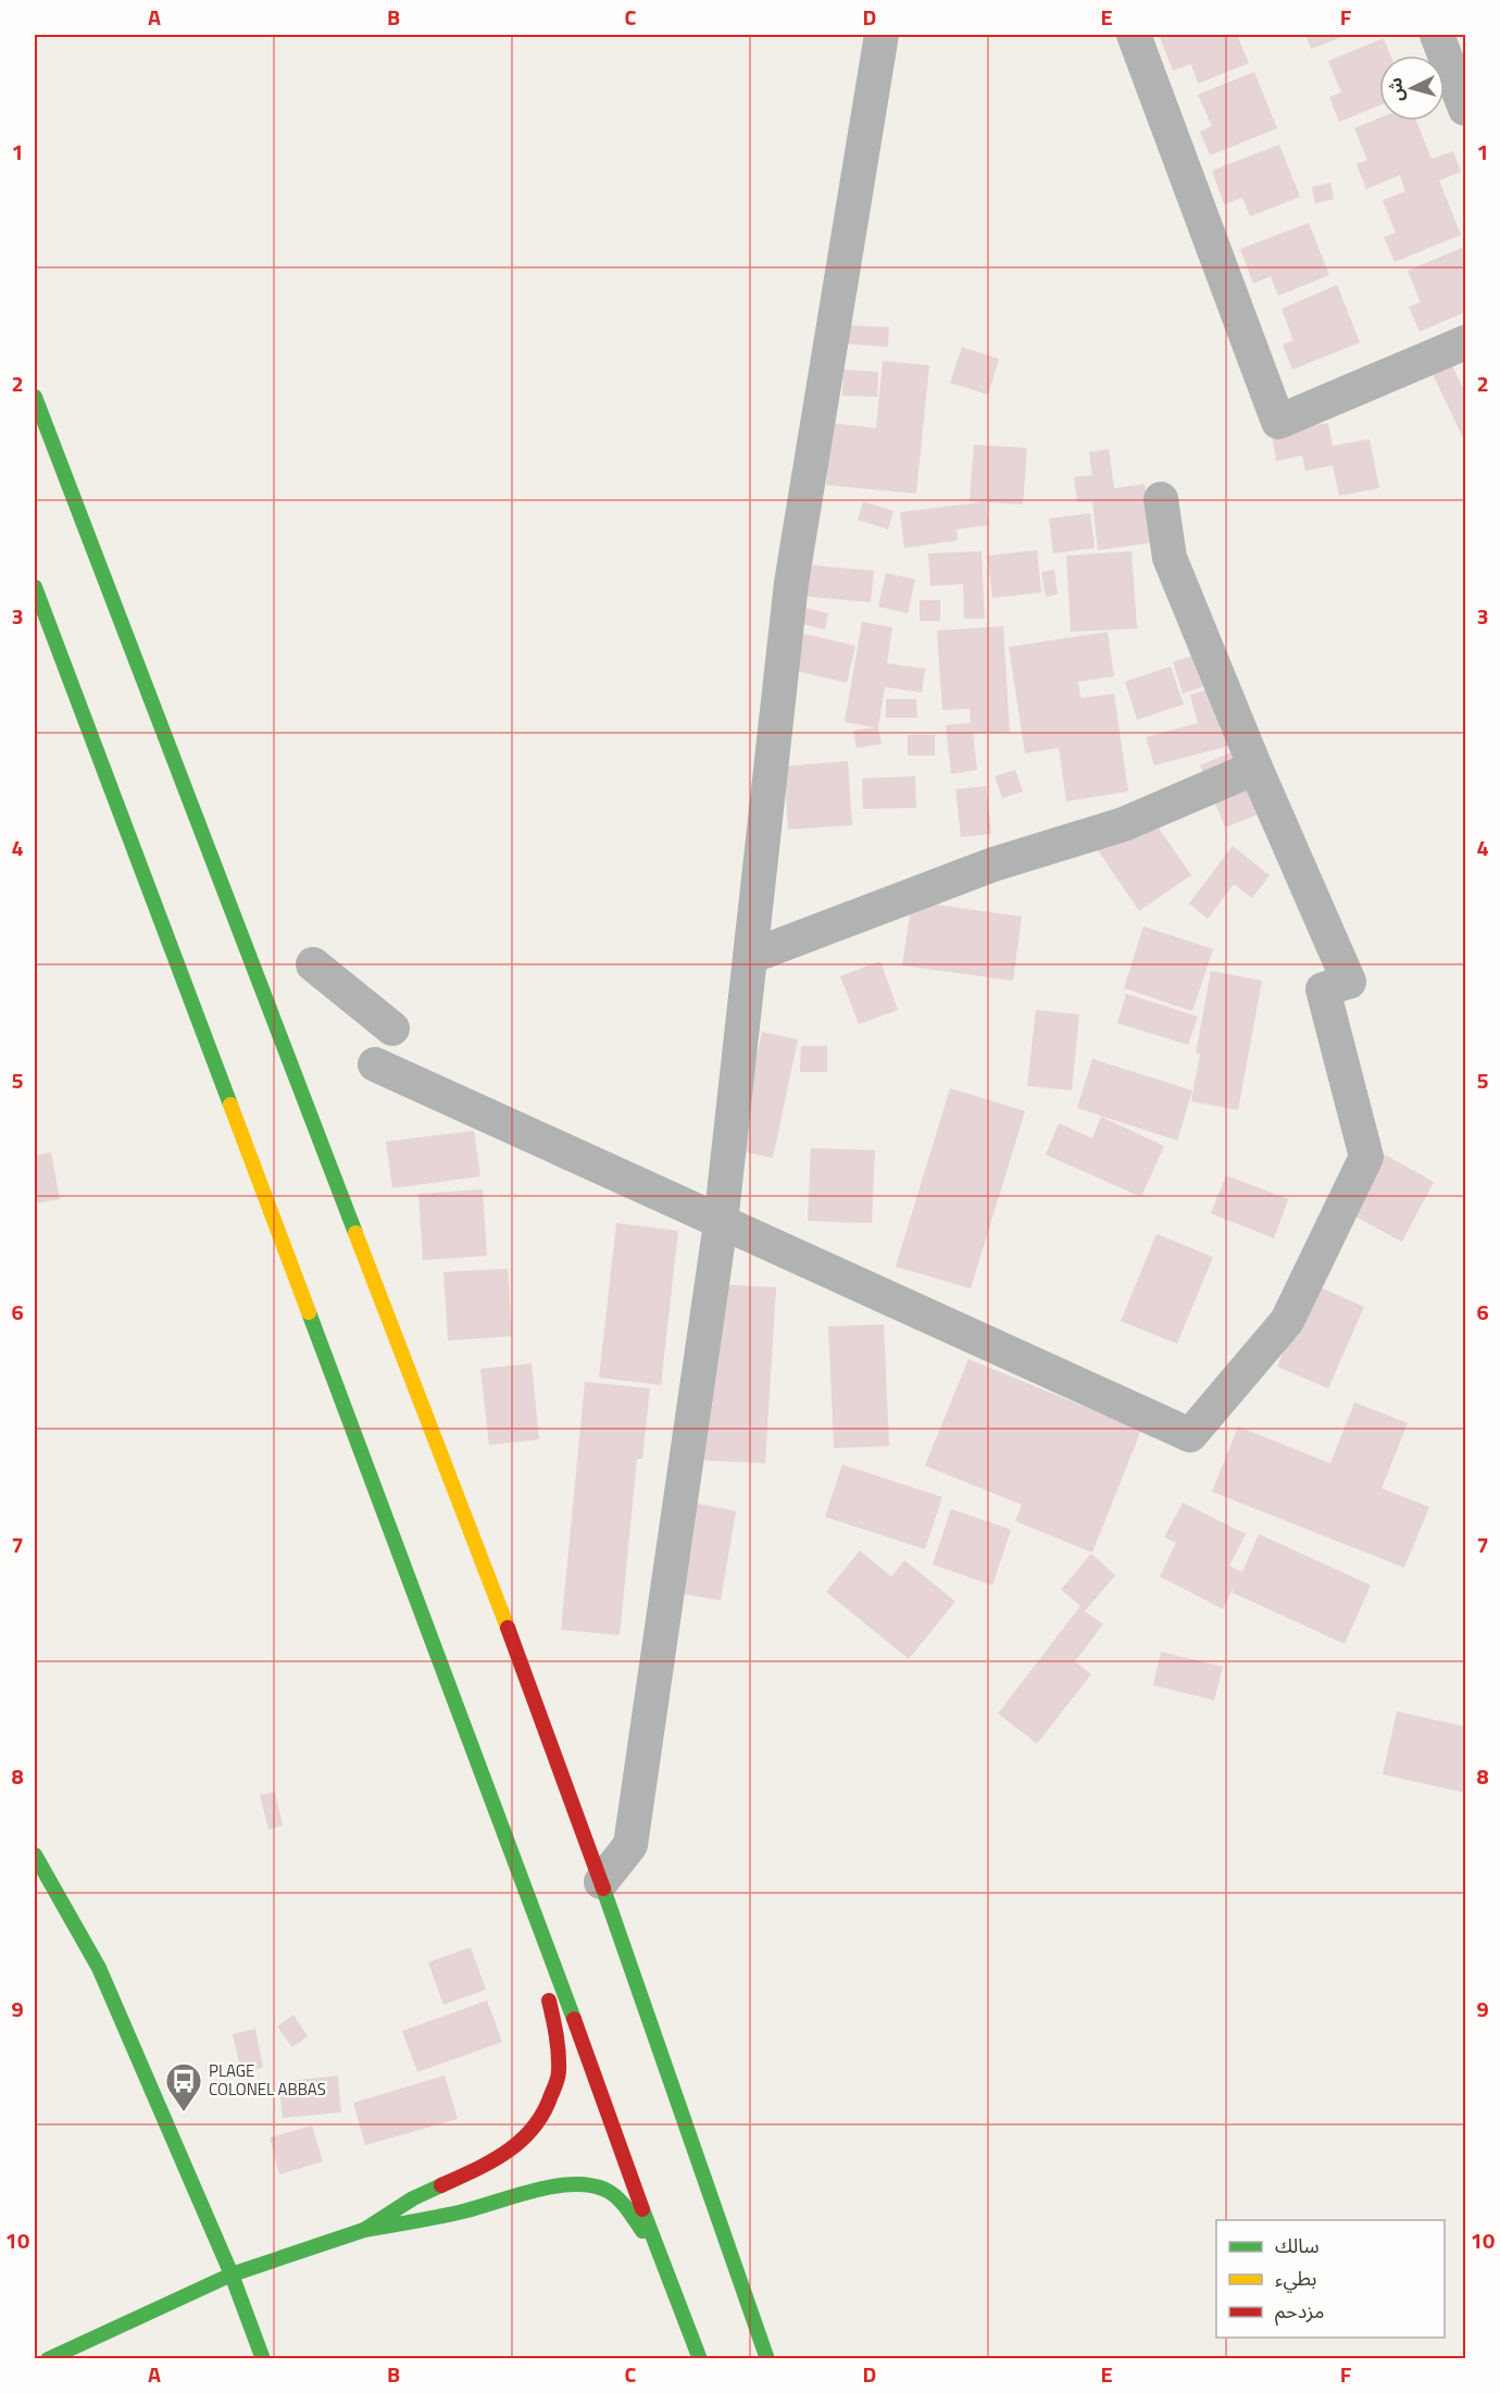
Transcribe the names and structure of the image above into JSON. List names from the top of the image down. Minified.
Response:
{"places":{"bus stop":["PLAGE COLONEL ABBAS"]},"legend":["سالك","بطيء","مزدحم"],"north":"left","grid":{"columns":["A","B","C","D","E","F"],"rows":["1","2","3","4","5","6","7","8","9","10"]}}
